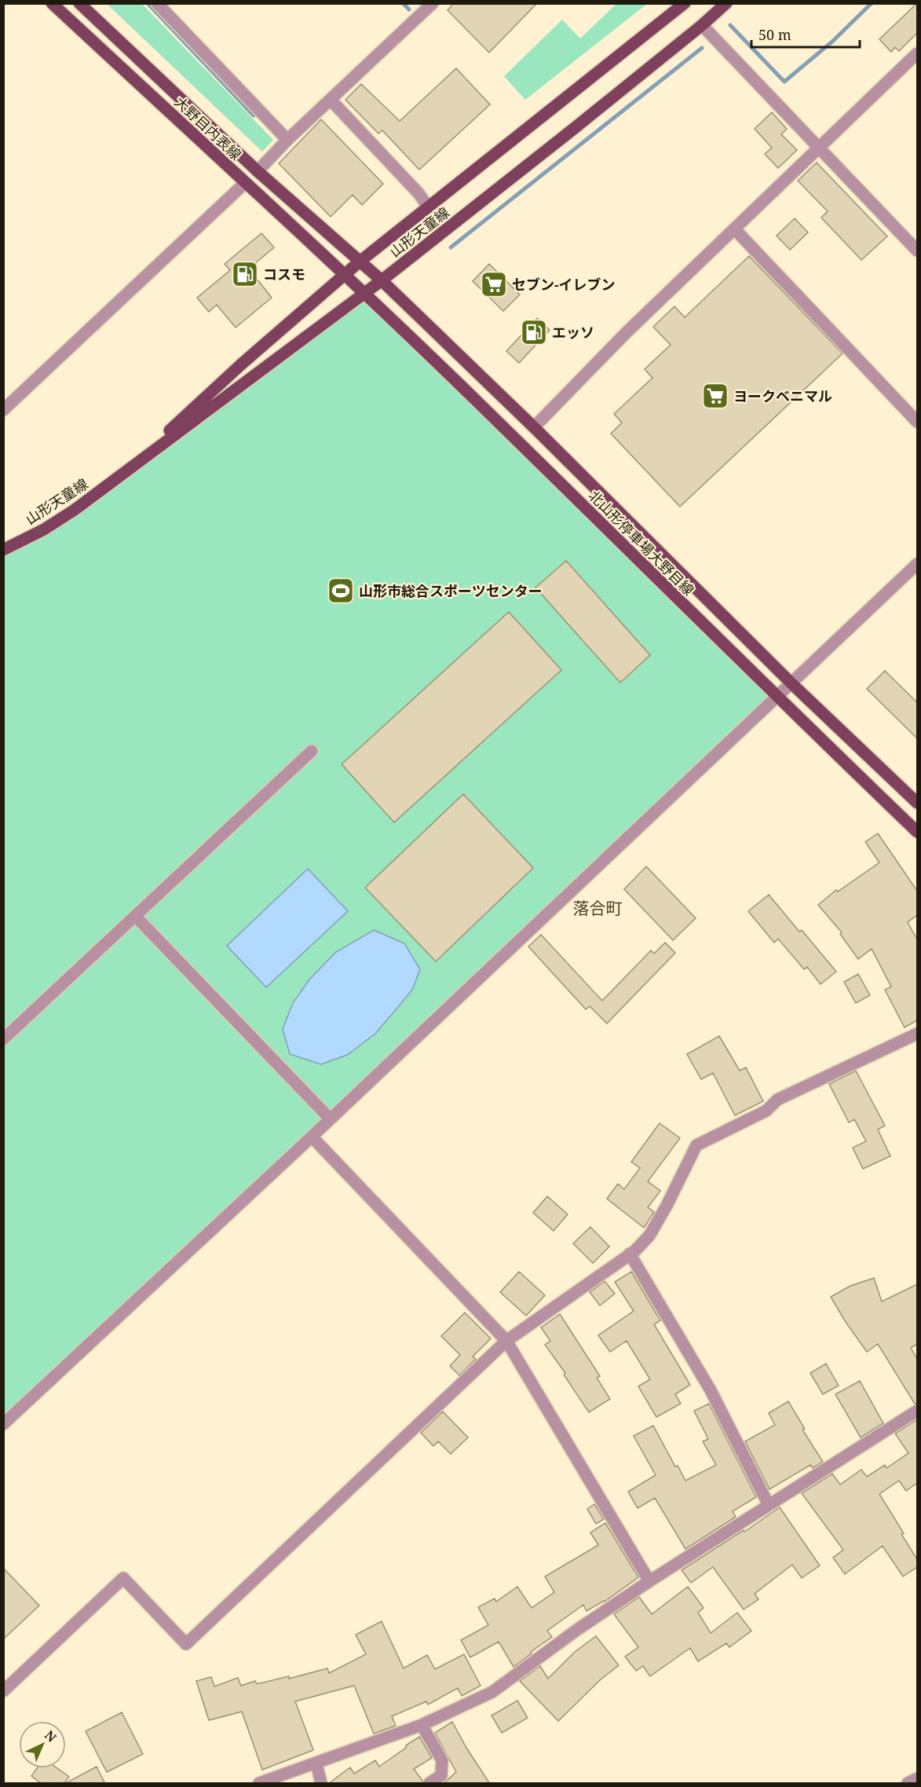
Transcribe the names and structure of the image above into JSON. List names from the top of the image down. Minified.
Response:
{"streets":{"main road":["大野目内表線","山形天童線","北山形停車場大野目線"]},"crossings":[["大野目内表線","山形天童線"],["大野目内表線","北山形停車場大野目線"],["山形天童線","北山形停車場大野目線"]],"districts":["落合町"],"places":{"fuel station":["コスモ","エッソ"],"supermarket":["セブン-イレブン","ヨークベニマル"],"sports":["山形市総合スポーツセンター"]},"scale_bar":"50 m","north":"top right"}
